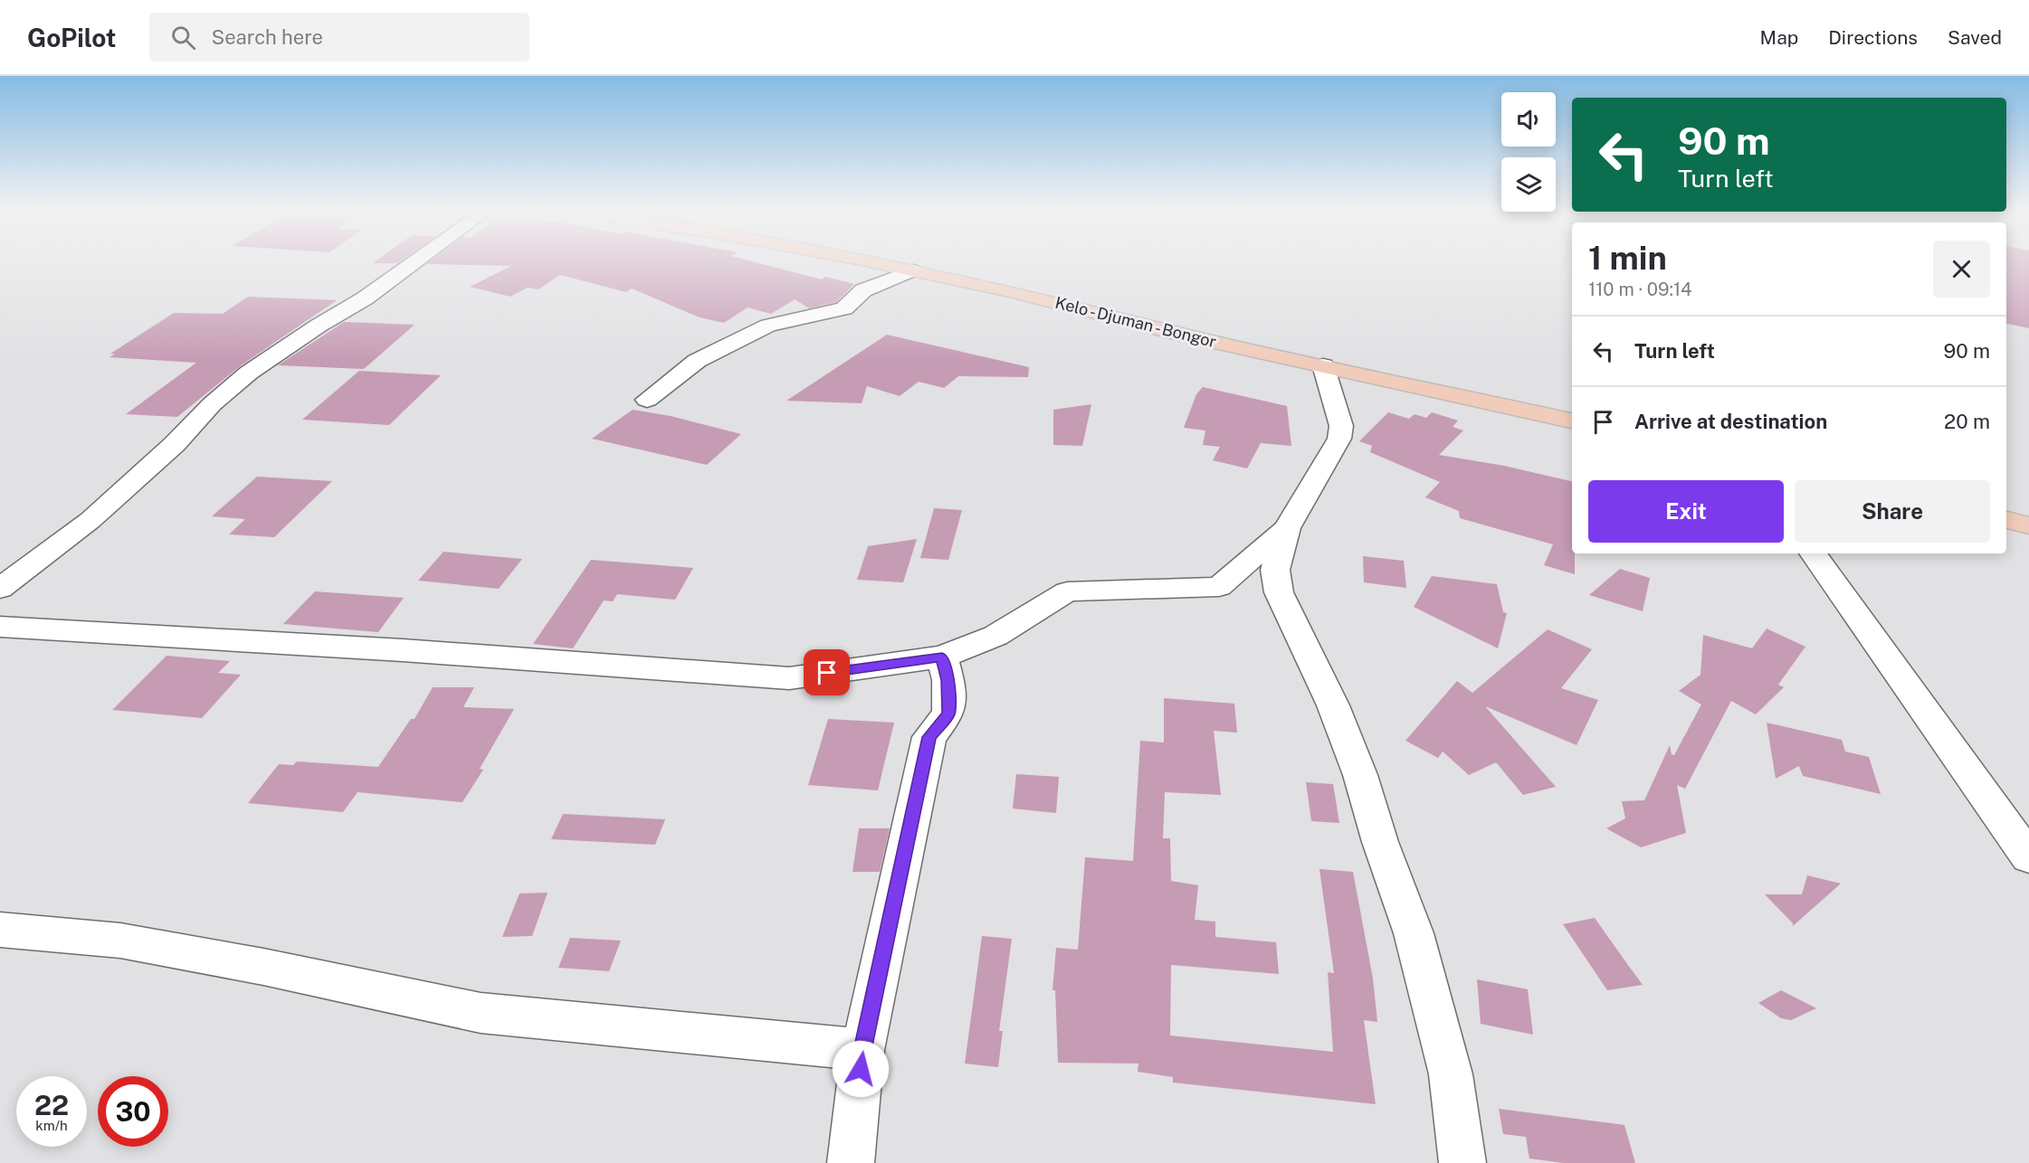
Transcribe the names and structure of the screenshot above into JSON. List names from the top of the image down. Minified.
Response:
{"streets":{"highway":["Kelo - Djuman - Bongor"]},"page":{"header":"GoPilot","search":"Search here","nav":["Map","Directions","Saved"],"turn":["90 m","Turn left"],"heading":["1 min","110 m · 09:14"],"list":[{"name":"Turn left","value":"90 m"},{"name":"Arrive at destination","value":"20 m"}],"buttons":["Exit","Share"],"speed":"22 km/h","limit":"30"}}
